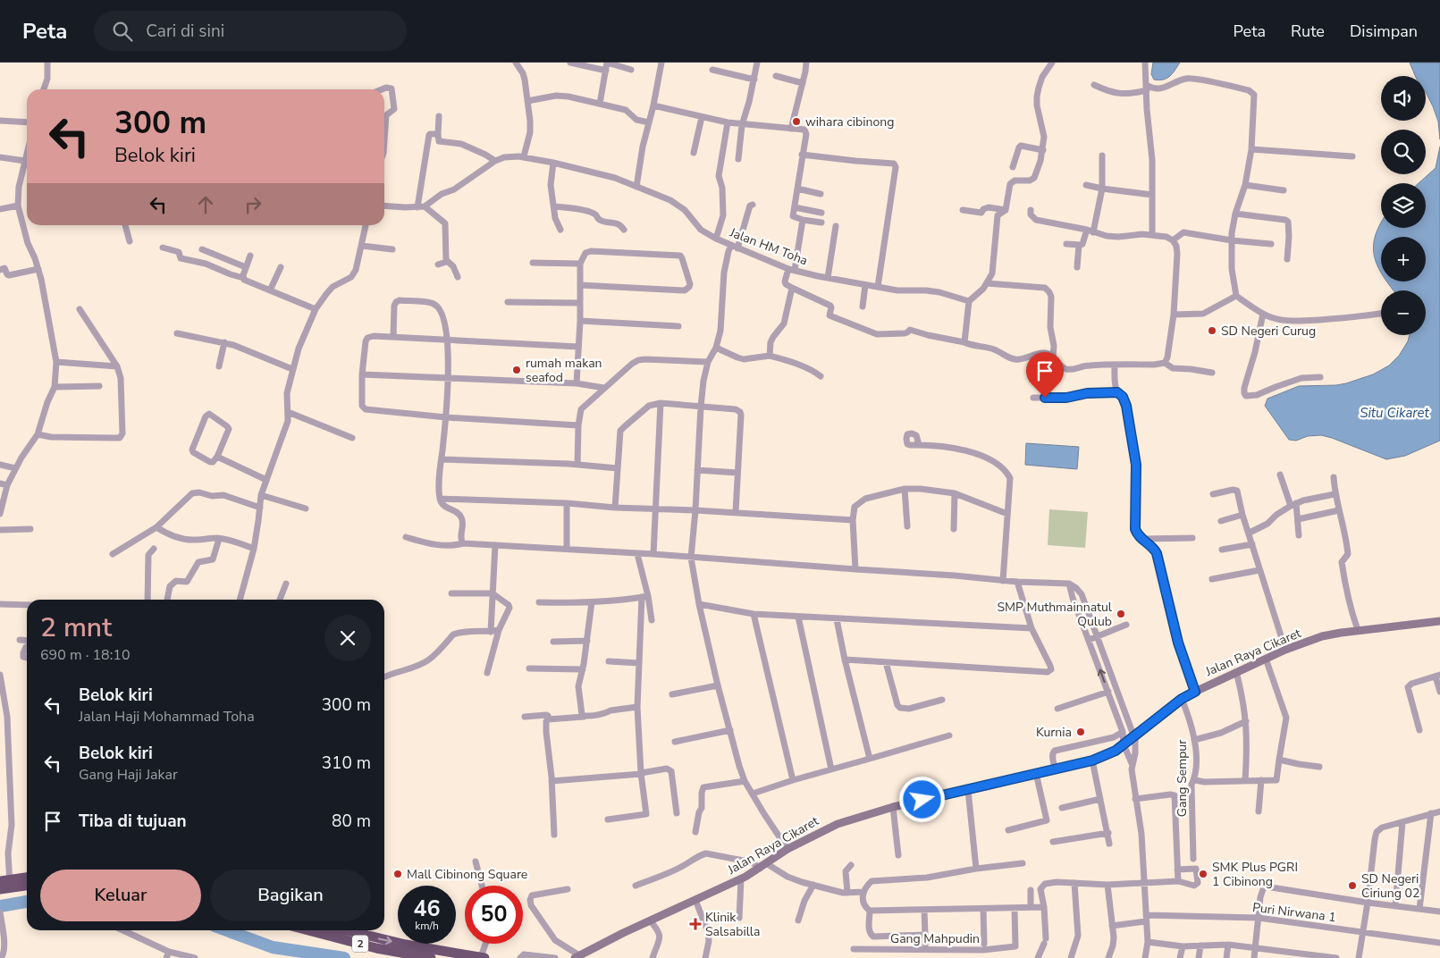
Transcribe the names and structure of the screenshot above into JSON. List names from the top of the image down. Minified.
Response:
{"streets":{"highway":["2"],"main road":["Jalan Raya Cikaret"],"street":["Jalan HM Toha","Gang Sempur","Puri Nirwana 1","Gang Mahpudin"]},"crossings":[["Jalan Raya Cikaret","Gang Sempur"]],"water":["Situ Cikaret"],"places":{"other":["wihara cibinong","SD Negeri Curug","rumah makan seafod","SMP Muthmainnatul Qulub","Kurnia","Mall Cibinong Square","SMK Plus PGRI 1 Cibinong","SD Negeri Ciriung 02"],"health":["Klinik Salsabilla"]},"page":{"header":"Peta","search":"Cari di sini","nav":["Peta","Rute","Disimpan"],"map_buttons":["+","−"],"turn":["300 m","Belok kiri"],"heading":["2 mnt","690 m · 18:10"],"list":[{"name":"Belok kiri","note":"Jalan Haji Mohammad Toha","value":"300 m"},{"name":"Belok kiri","note":"Gang Haji Jakar","value":"310 m"},{"name":"Tiba di tujuan","value":"80 m"}],"buttons":["Keluar","Bagikan"],"speed":"46 km/h","limit":"50"}}
